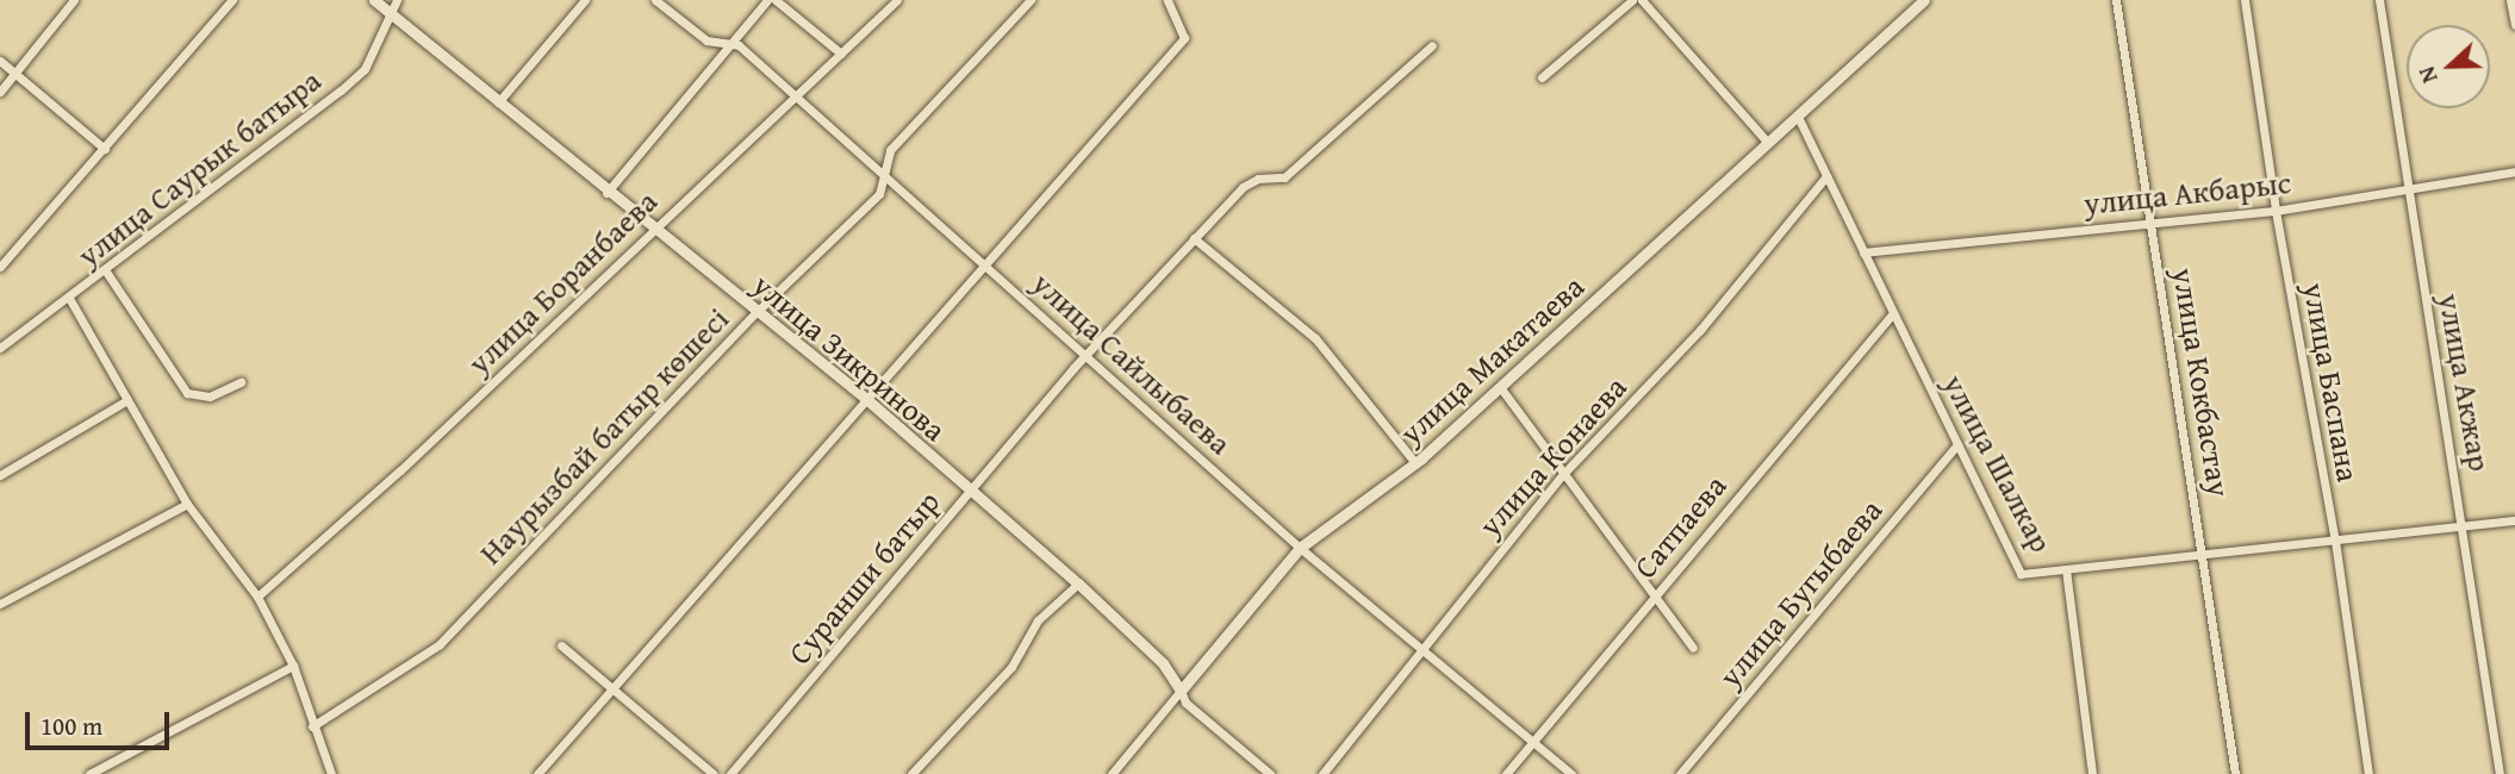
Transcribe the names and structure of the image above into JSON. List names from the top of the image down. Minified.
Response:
{"streets":{"street":["улица Саурык батыра","улица Акбарыс","улица Боранбаева","улица Зикринова","улица Макатаева","улица Сайлыбаева","улица Кокбастау","улица Баспана","улица Акжар","Наурызбай батыр көшесі","улица Конаева","улица Шалкар","Сатпаева","Суранши батыр","улица Бугыбаева"]},"crossings":[["улица Саурык батыра","улица Зикринова"],["улица Акбарыс","улица Кокбастау"],["улица Акбарыс","улица Баспана"],["улица Акбарыс","улица Акжар"],["улица Акбарыс","улица Шалкар"],["улица Боранбаева","улица Зикринова"],["улица Боранбаева","улица Сайлыбаева"],["улица Зикринова","улица Макатаева"],["улица Зикринова","Наурызбай батыр көшесі"],["улица Зикринова","Суранши батыр"],["улица Макатаева","улица Сайлыбаева"],["улица Макатаева","улица Шалкар"],["улица Сайлыбаева","Наурызбай батыр көшесі"],["улица Сайлыбаева","улица Конаева"],["улица Сайлыбаева","Сатпаева"],["улица Сайлыбаева","Суранши батыр"],["улица Кокбастау","улица Шалкар"],["улица Баспана","улица Шалкар"],["улица Акжар","улица Шалкар"],["улица Конаева","улица Шалкар"],["улица Шалкар","Сатпаева"],["улица Шалкар","улица Бугыбаева"]],"scale_bar":"100 m","north":"left"}
